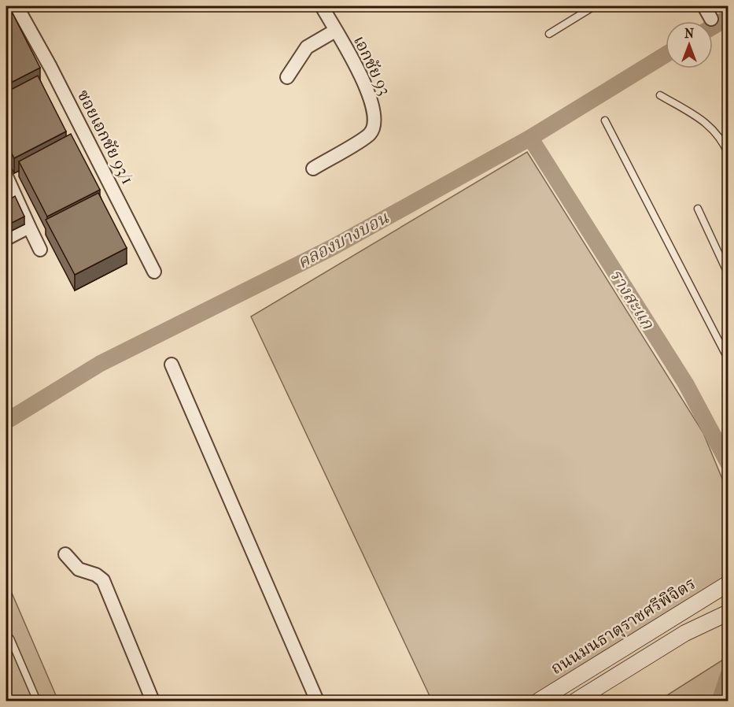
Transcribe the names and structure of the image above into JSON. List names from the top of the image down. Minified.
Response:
{"streets":{"street":["เอกชัย 93","ซอยเอกชัย 93/1","ถนนมนธาตุราชศรีพิจิตร"]},"water":["คลองบางบอน","รางสะแก"],"north":"top"}
